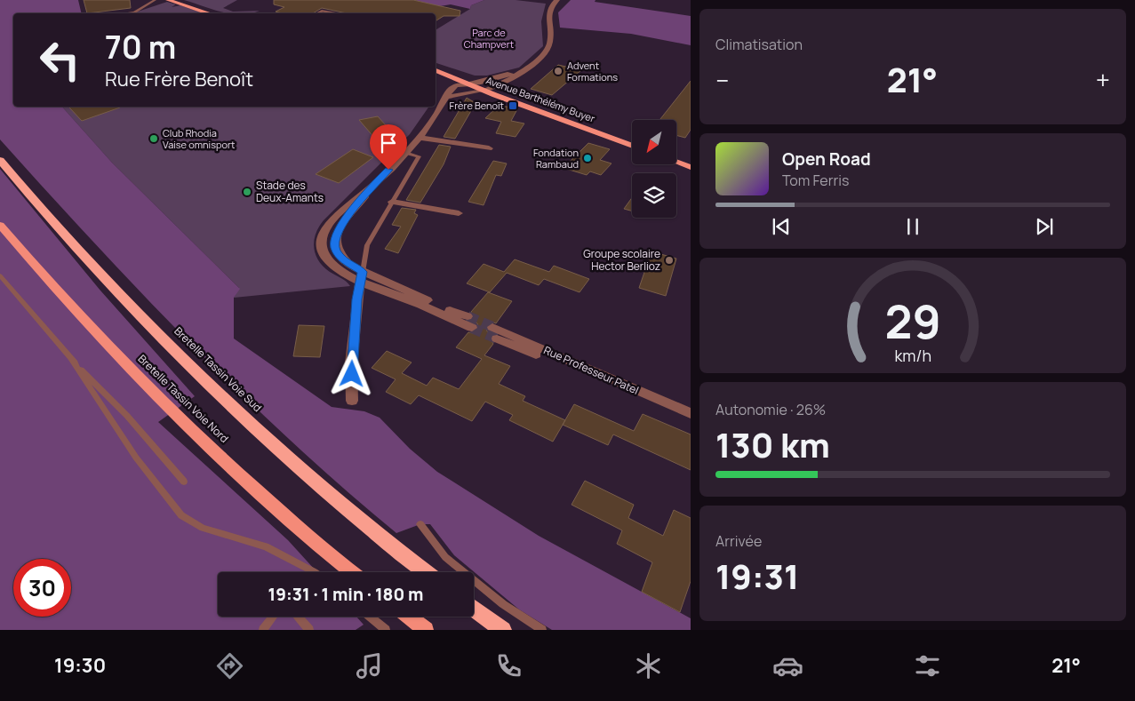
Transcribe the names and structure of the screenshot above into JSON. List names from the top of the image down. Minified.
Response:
{"streets":{"highway":["Bretelle Tassin Voie Sud"],"main road":["Avenue Barthélémy Buyer","Bretelle Tassin Voie Nord"],"street":["Rue Professeur Patel"]},"parks":["Parc de Champvert"],"places":{"other":["Advent Formations","Club Rhodia Vaise omnisport","Fondation Rambaud","Stade des Deux-Amants","Groupe scolaire Hector Berlioz"],"transit":["Frère Benoît"]},"north":"bottom left","page":{"tile":["Climatisation",["Autonomie · 26%","130 km"],["Arrivée","19:31"]],"turn":["70 m","Rue Frère Benoît"],"heat":["−","21°","+"],"song":["Open Road","Tom Ferris"],"limit":"30","trip":"19:31 · 1 min · 180 m","tabs":["19:30","21°"],"gauge":["29","km/h"]}}
